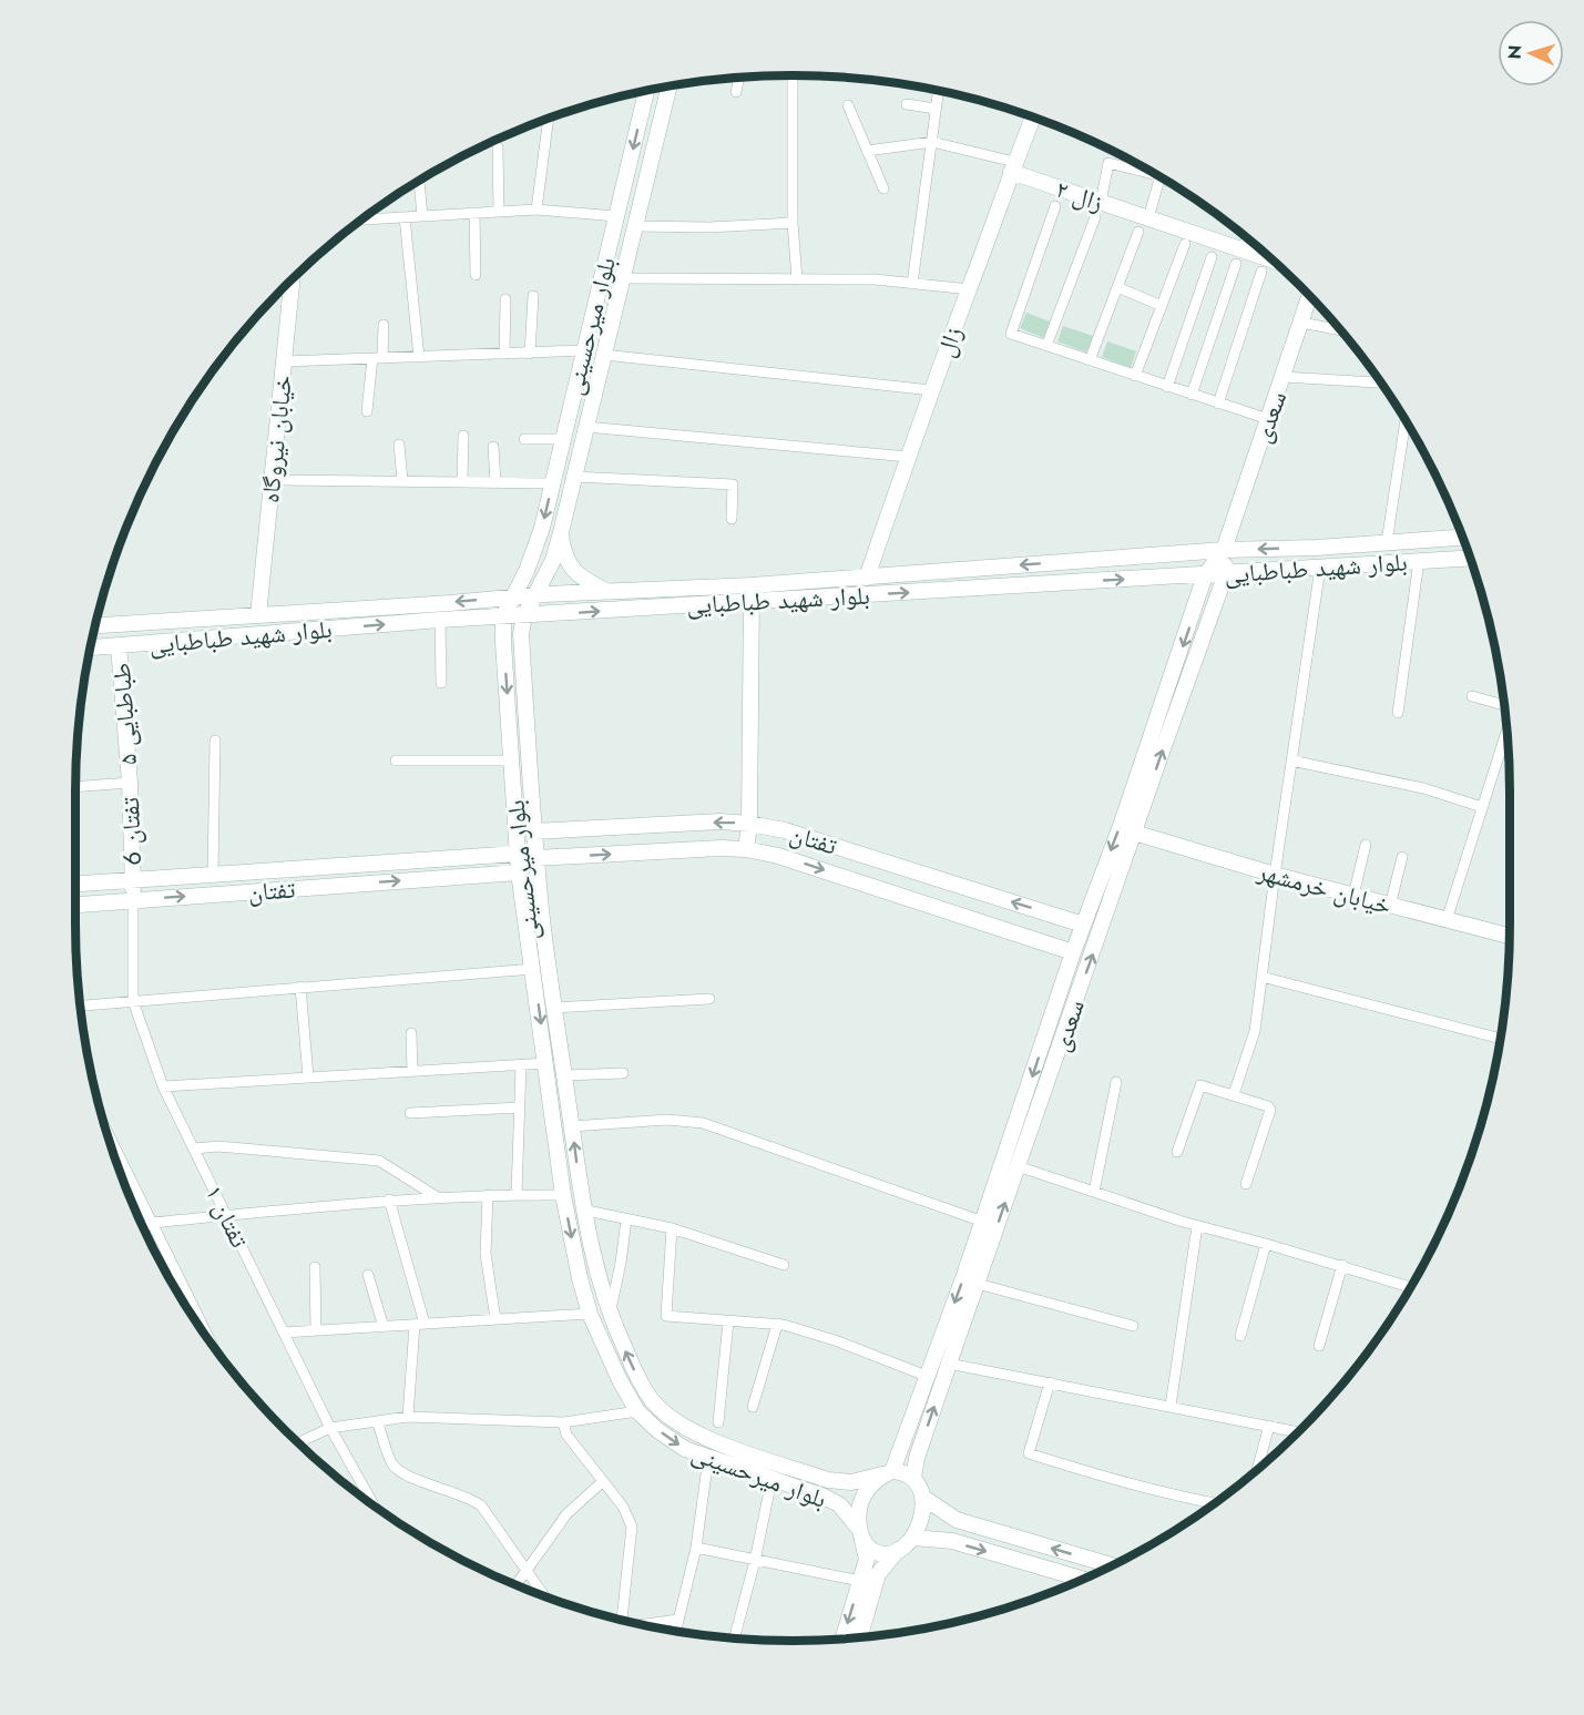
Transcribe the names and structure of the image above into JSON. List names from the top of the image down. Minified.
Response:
{"streets":{"main road":["زال ۲","بلوار میرحسینی","زال","سعدی","خیابان نیروگاه","بلوار شهید طباطبایی","طباطبایی ۵","تفتان 6","تفتان","خیابان خرمشهر"],"street":["تفتان ۱"]},"crossings":[["زال ۲","زال"],["بلوار میرحسینی","سعدی"],["بلوار میرحسینی","بلوار شهید طباطبایی"],["بلوار میرحسینی","تفتان"],["زال","بلوار شهید طباطبایی"],["سعدی","بلوار شهید طباطبایی"],["سعدی","تفتان"],["سعدی","خیابان خرمشهر"],["خیابان نیروگاه","بلوار شهید طباطبایی"],["بلوار شهید طباطبایی","طباطبایی ۵"],["طباطبایی ۵","تفتان 6"],["تفتان 6","تفتان"],["تفتان 6","تفتان ۱"],["تفتان","تفتان ۱"]],"north":"left"}
